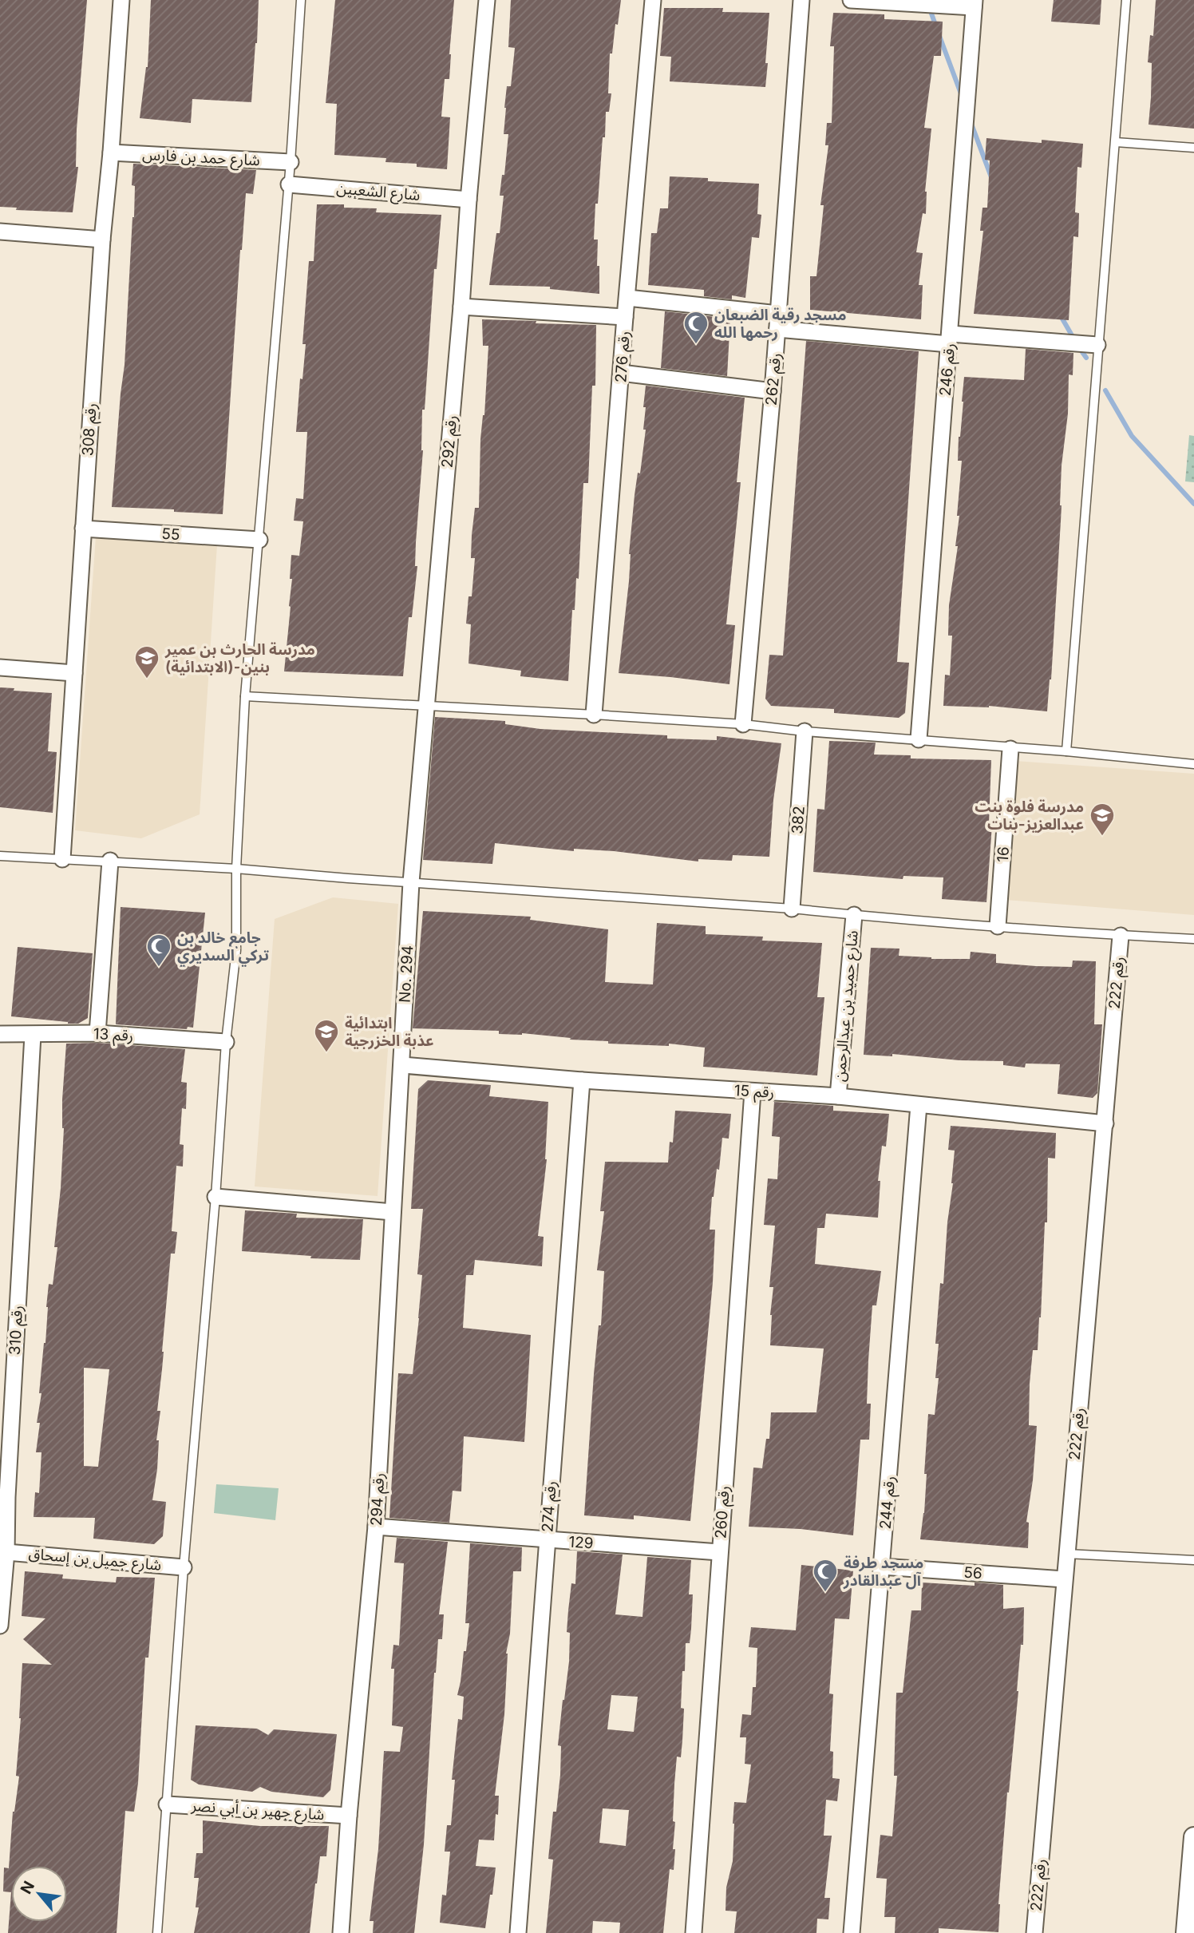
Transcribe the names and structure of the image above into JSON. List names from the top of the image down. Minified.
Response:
{"streets":{"street":["شارع حمد بن فارس","شارع الشعبين","رقم 276","رقم 246","رقم 262","رقم 308","رقم 292","55","382","16","No. 294","رقم 222","شارع حميد بن عبدالرحمن","رقم 13","رقم 15","رقم 310","رقم 294","رقم 244","رقم 274","رقم 260","129","شارع جميل بن إسحاق","56","شارع جهير بن أبي نصر"]},"crossings":[["شارع حمد بن فارس","رقم 308"],["شارع الشعبين","رقم 292"],["رقم 308","55"],["رقم 292","No. 294"],["No. 294","رقم 15"],["No. 294","رقم 294"],["رقم 222","رقم 15"],["رقم 222","56"],["شارع حميد بن عبدالرحمن","رقم 15"],["رقم 13","رقم 310"],["رقم 15","رقم 294"],["رقم 15","رقم 244"],["رقم 15","رقم 274"],["رقم 15","رقم 260"],["رقم 310","شارع جميل بن إسحاق"],["رقم 294","129"],["رقم 294","شارع جهير بن أبي نصر"],["رقم 244","56"],["رقم 274","129"],["رقم 260","129"]],"places":{"mosque":["مسجد رقية الضبعان رحمها الله","جامع خالد بن تركي السديري","مسجد طرفة آل عبدالقادر"],"school or university":["مدرسة الحارث بن عمير (الابتدائية)-بنين","مدرسة فلوة بنت عبدالعزيز-بنات","ابتدائية عذبة الخزرجية"]},"north":"top left"}
